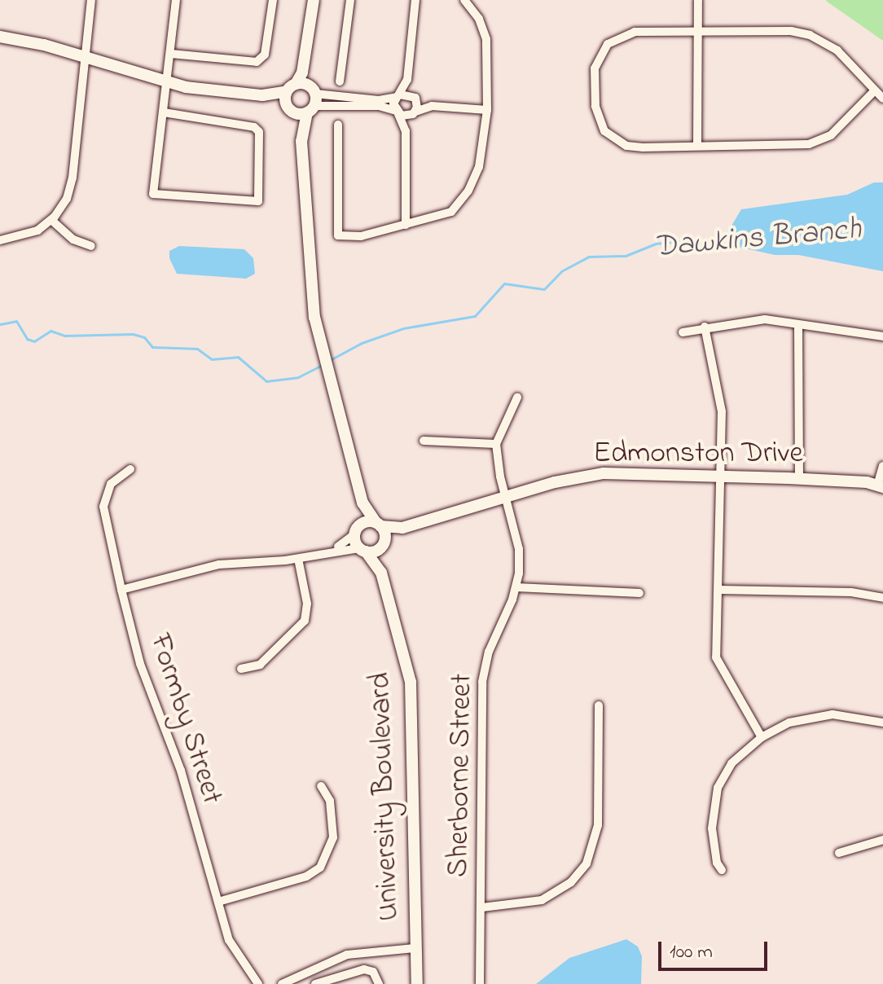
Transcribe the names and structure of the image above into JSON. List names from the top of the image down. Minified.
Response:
{"streets":{"street":["Edmonston Drive","Formby Street","Sherborne Street","University Boulevard"]},"crossings":[["Edmonston Drive","Sherborne Street"],["Edmonston Drive","University Boulevard"]],"water":["Dawkins Branch"],"scale_bar":"100 m"}
